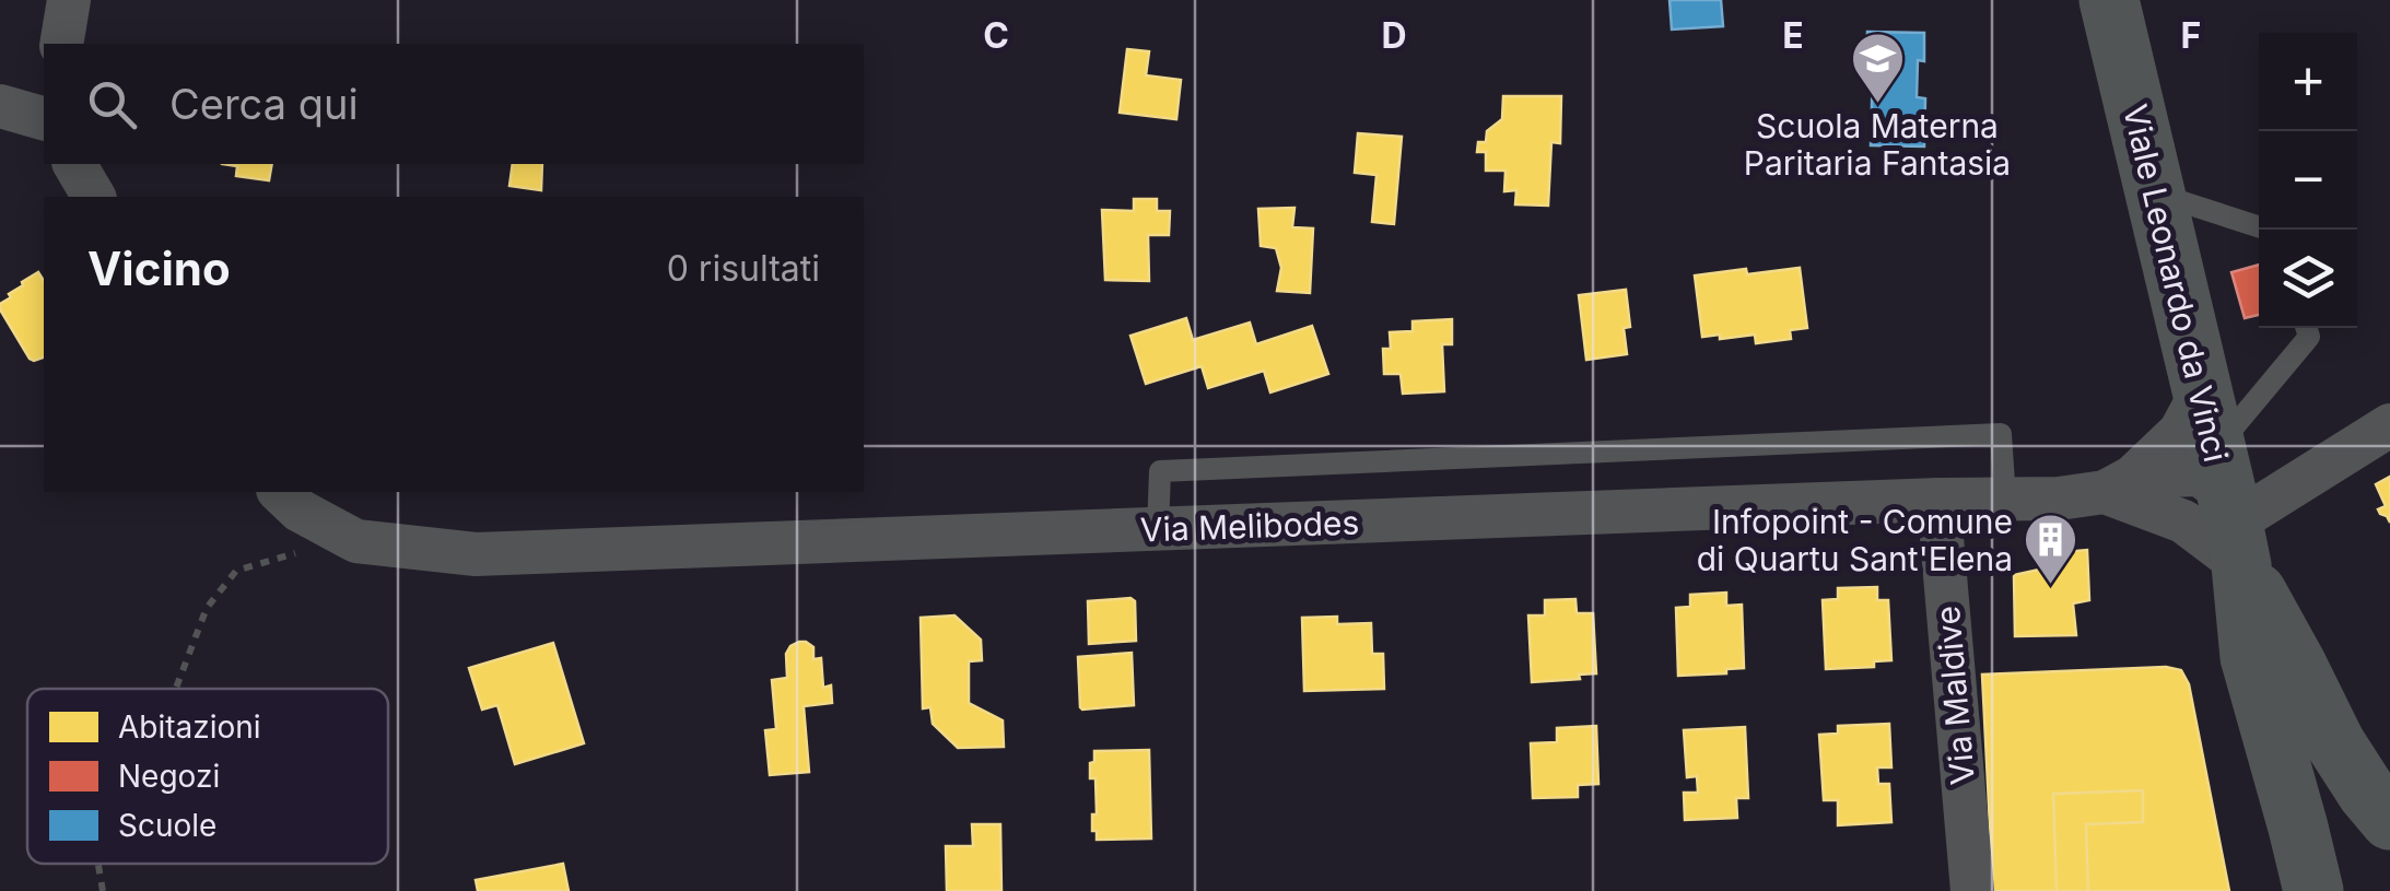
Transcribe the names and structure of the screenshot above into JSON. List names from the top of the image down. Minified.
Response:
{"streets":{"main road":["Viale Leonardo da Vinci"],"street":["Via Melibodes","Via Maldive"]},"crossings":[["Viale Leonardo da Vinci","Via Melibodes"],["Via Melibodes","Via Maldive"]],"places":{"school or university":["Scuola Materna Paritaria Fantasia"],"building":["Infopoint - Comune di Quartu Sant'Elena"]},"legend":["Abitazioni","Negozi","Scuole"],"page":{"map_buttons":["+","−"],"search":"Cerca qui","heading":["Vicino","0 risultati"]},"grid":{"columns":["C","D","E","F"]}}
